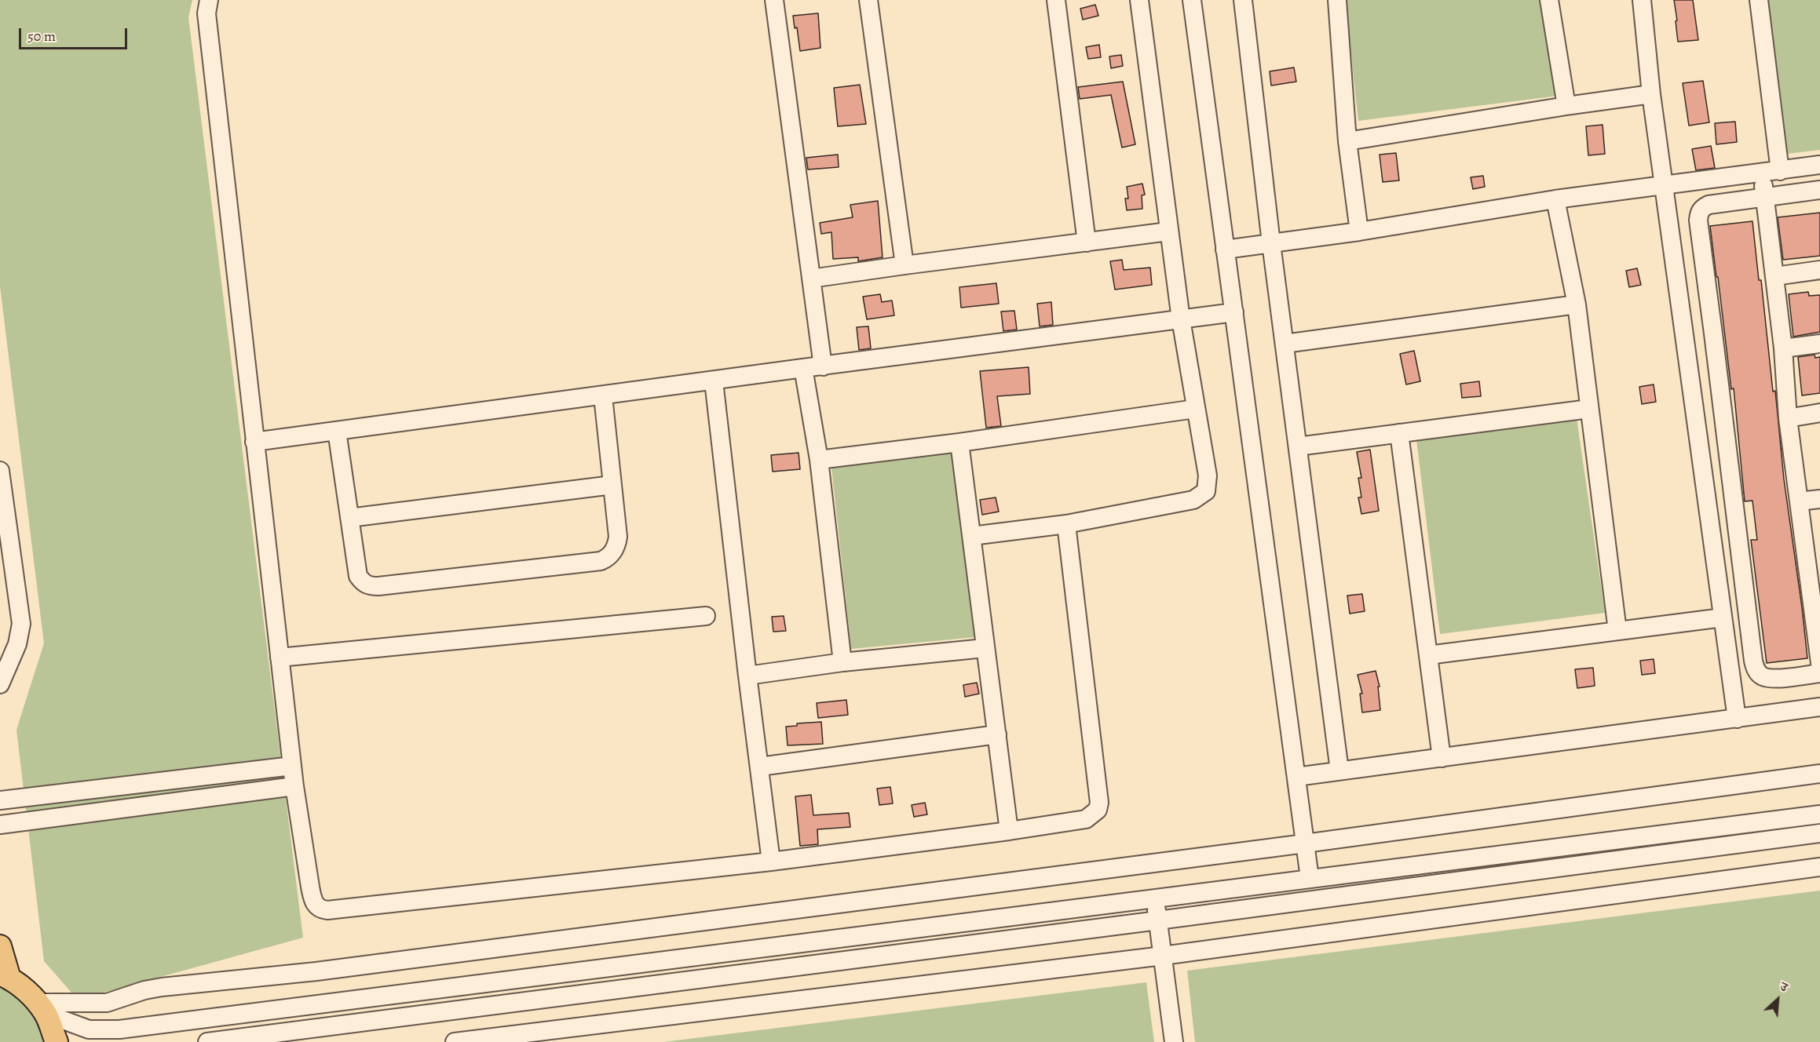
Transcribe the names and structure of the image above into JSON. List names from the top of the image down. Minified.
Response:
{"scale_bar":"50 m","north":"top right"}
